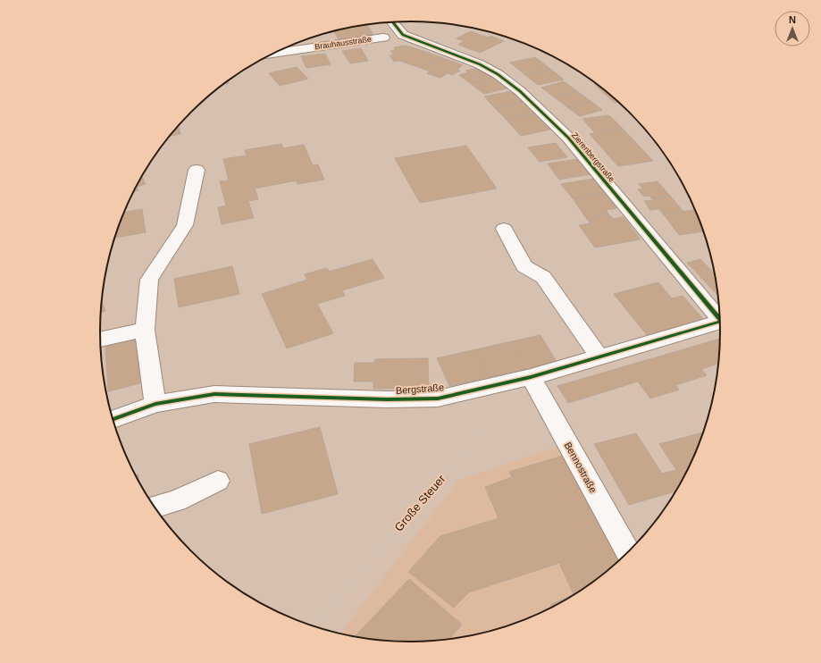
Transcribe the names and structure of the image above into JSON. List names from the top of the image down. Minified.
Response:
{"streets":{"street":["Brauhausstraße","Zierenbergstraße","Bergstraße","Bennostraße"],"path":["Große Steuer"]},"crossings":[["Bergstraße","Bennostraße"],["Bergstraße","Große Steuer"],["Bennostraße","Große Steuer"]],"north":"top"}
